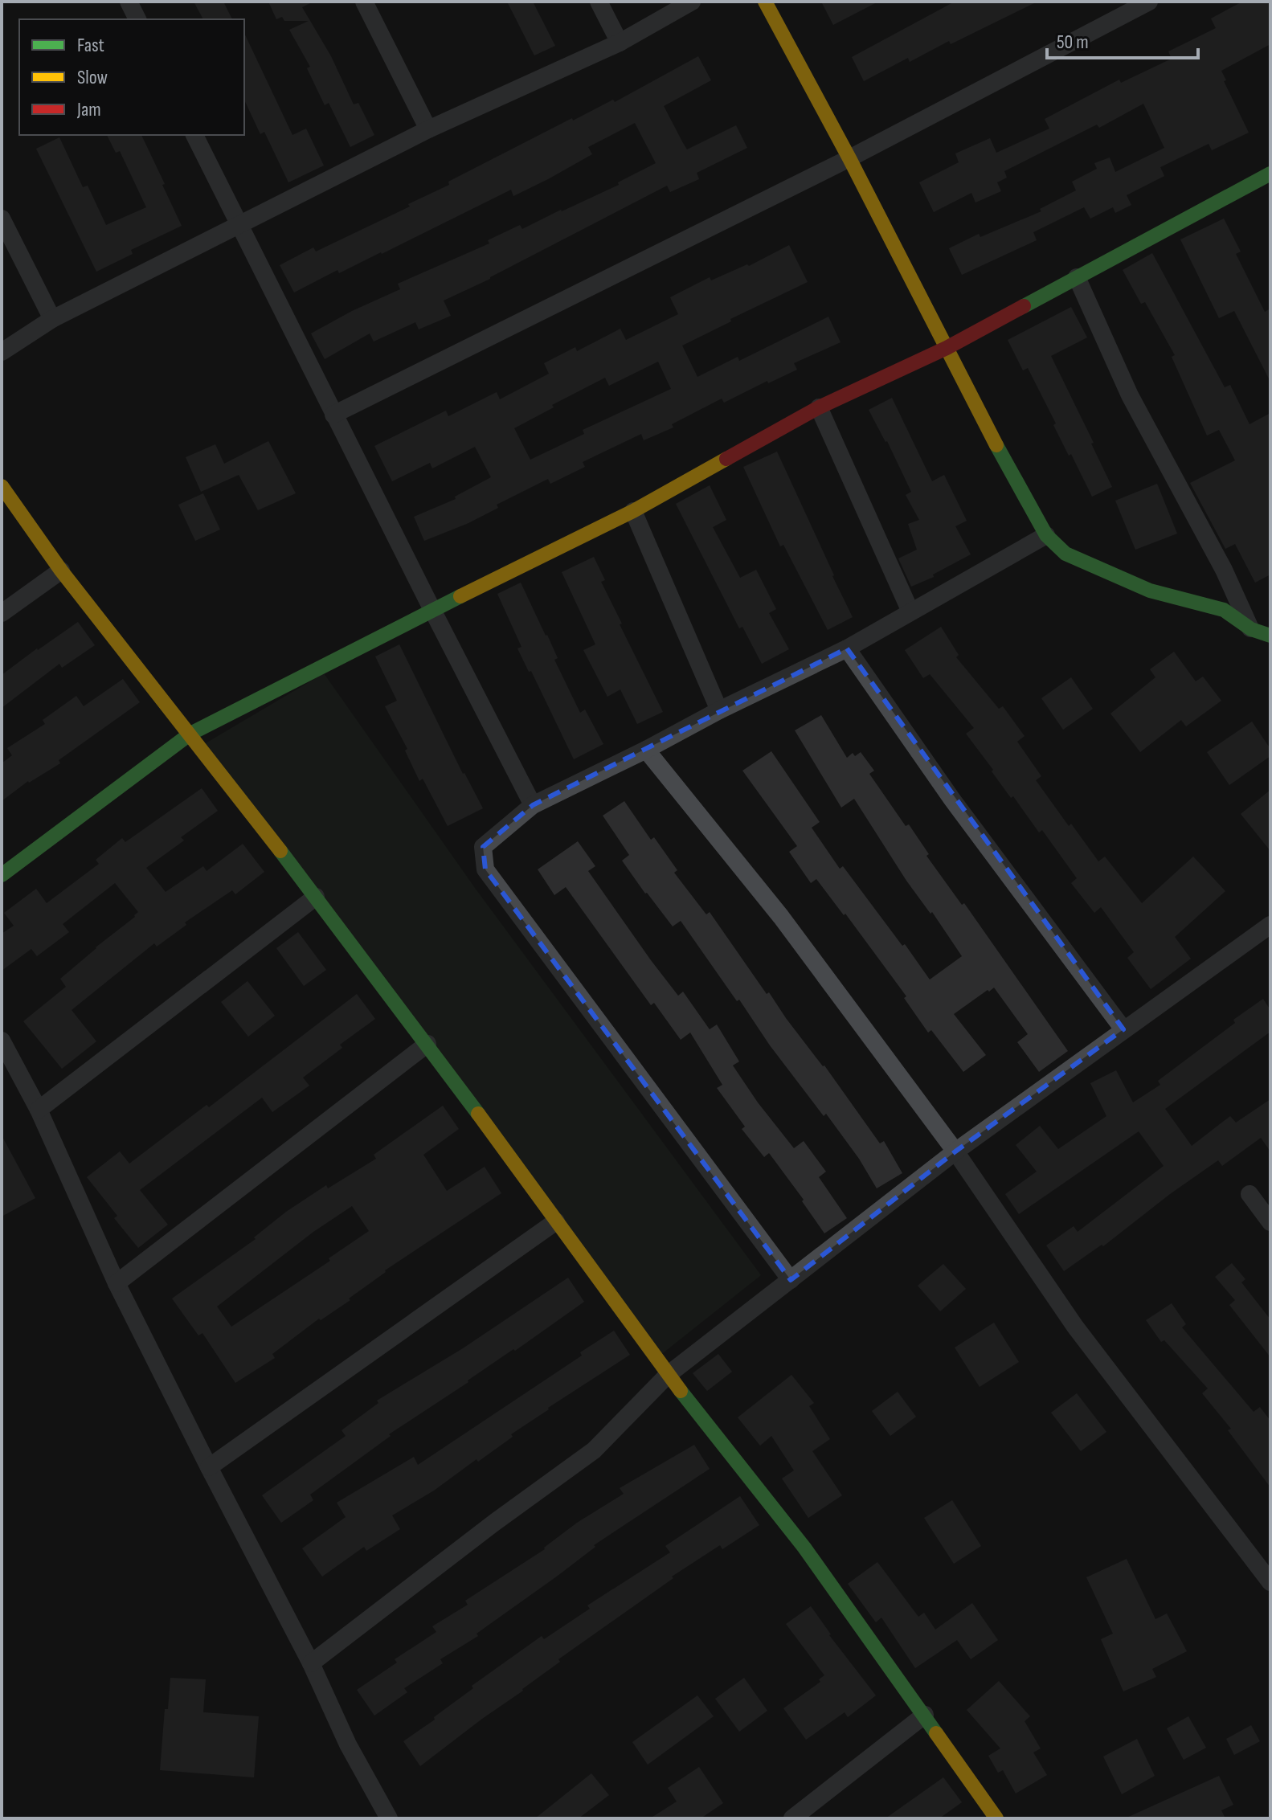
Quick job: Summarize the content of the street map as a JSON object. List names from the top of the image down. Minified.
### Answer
{"legend":["Fast","Slow","Jam"],"scale_bar":"50 m"}
